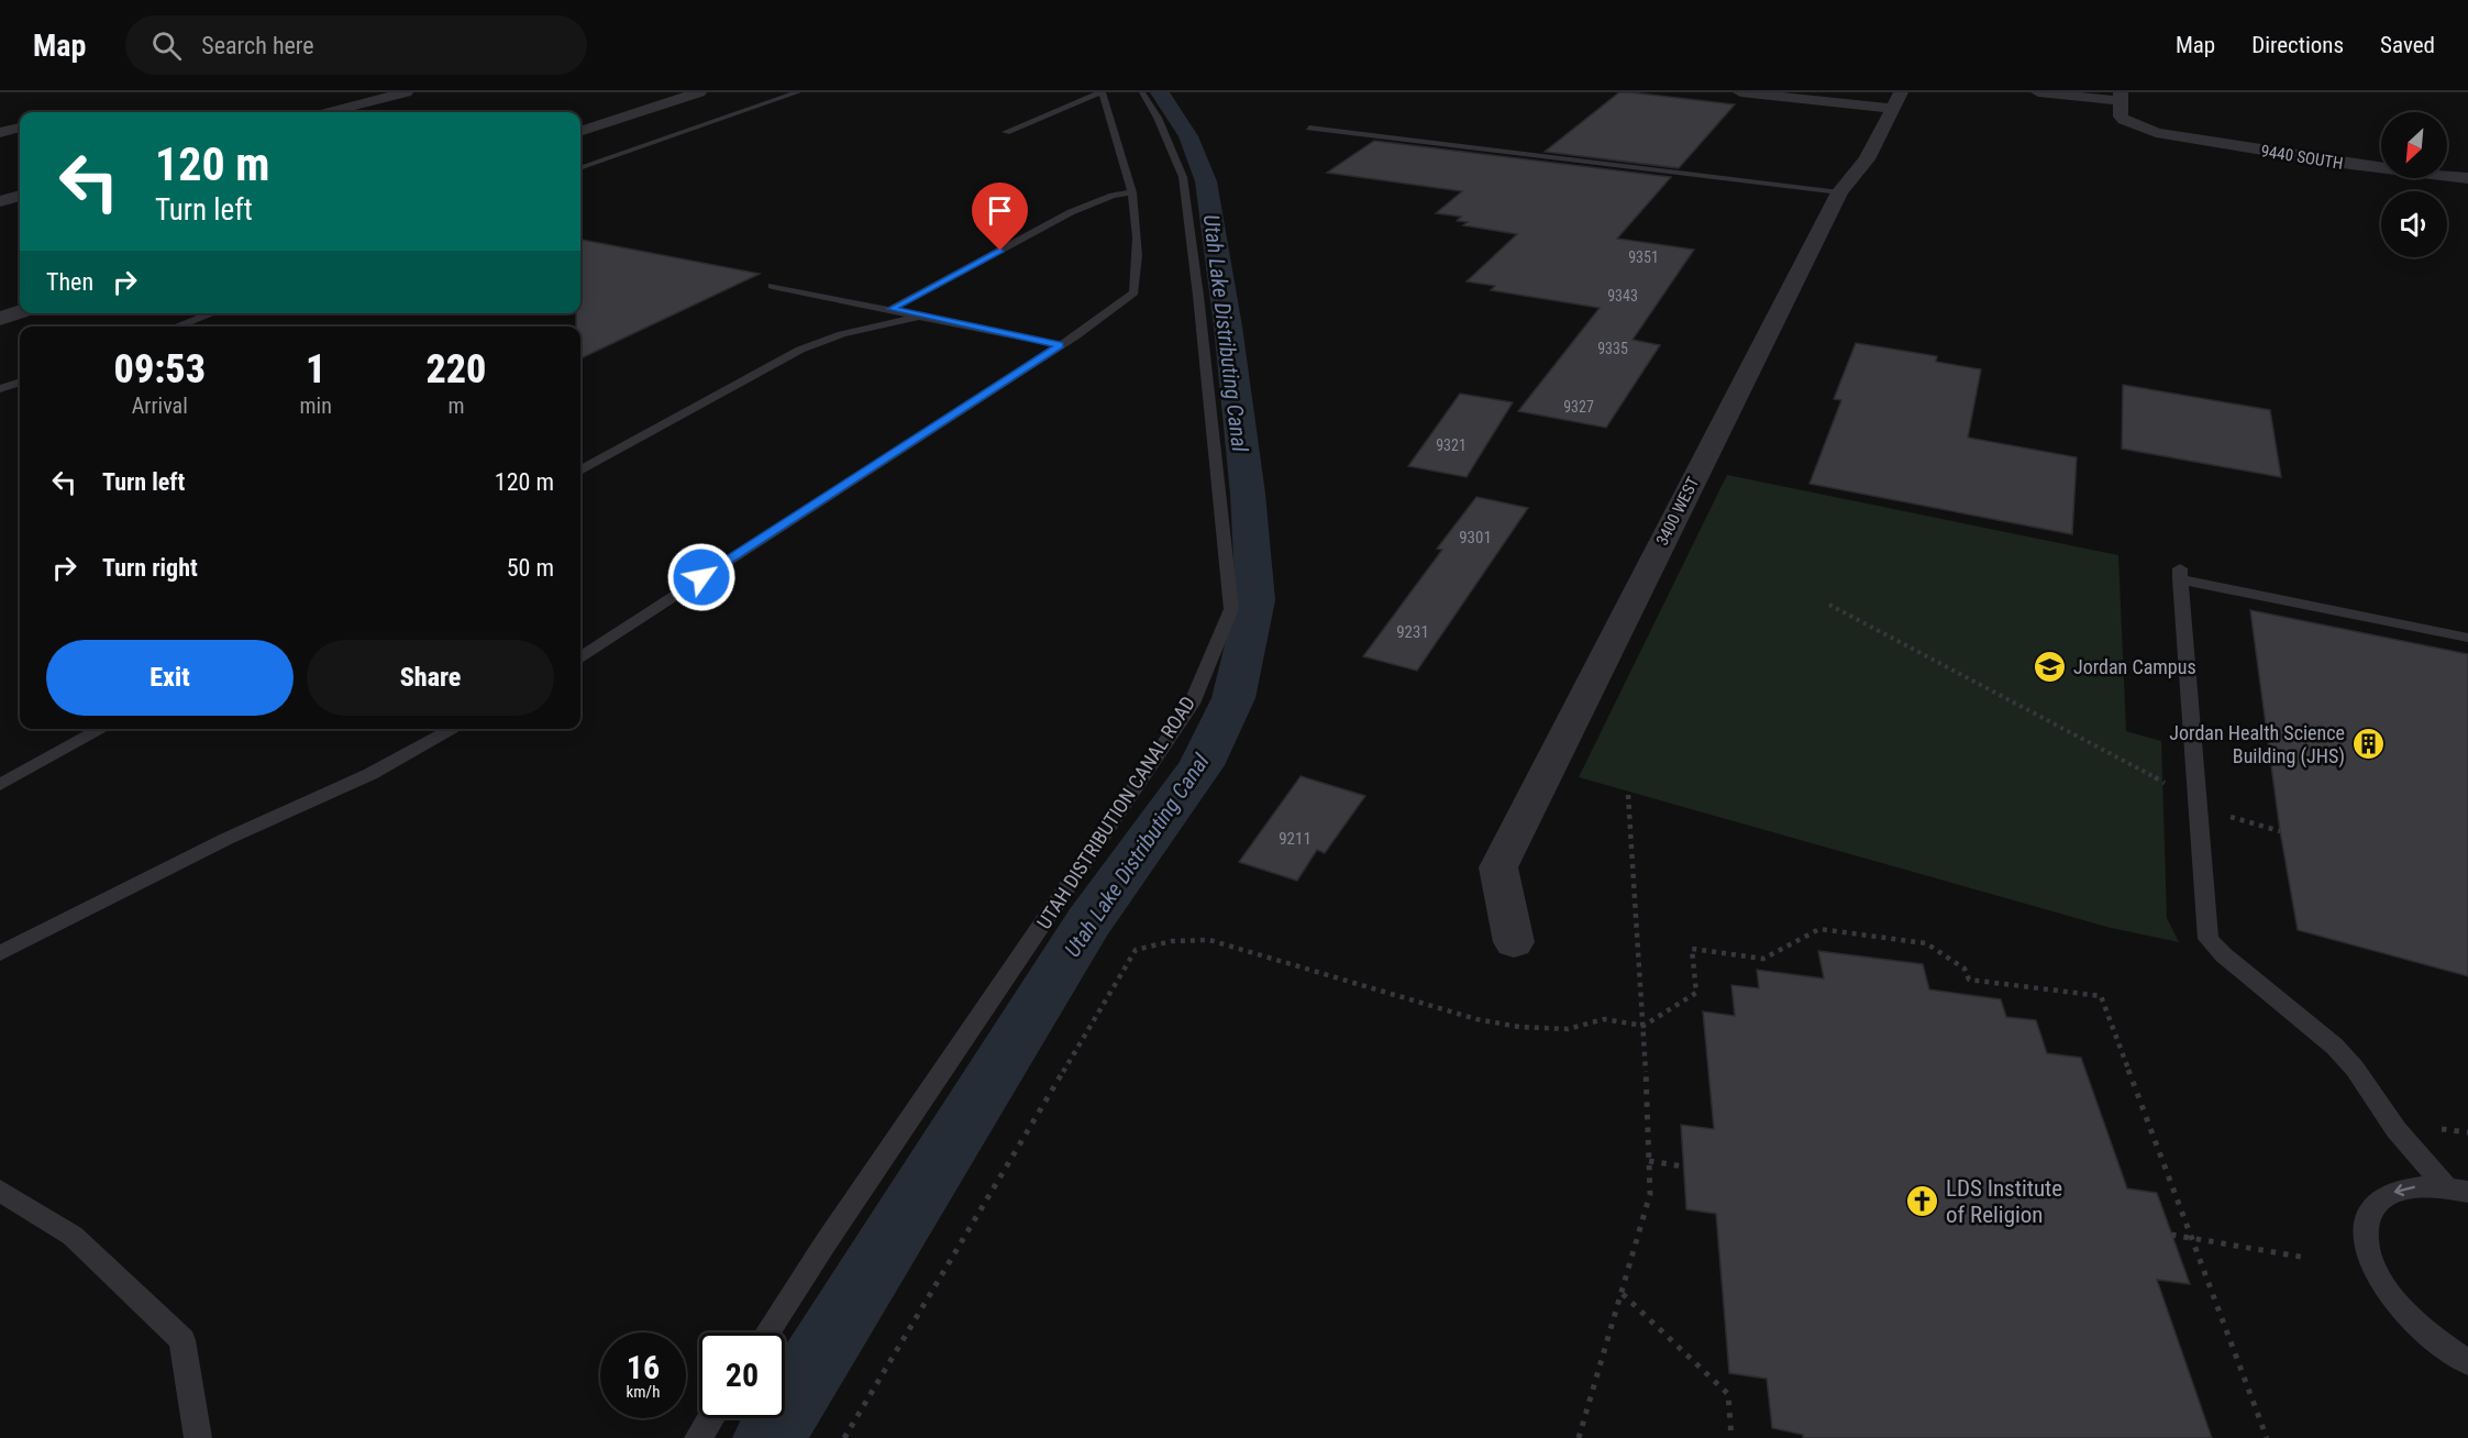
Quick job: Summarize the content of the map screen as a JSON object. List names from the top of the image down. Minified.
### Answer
{"streets":{"street":["9440 SOUTH","3400 WEST"],"lane":["UTAH DISTRIBUTION CANAL ROAD"]},"water":["Utah Lake Distributing Canal"],"places":{"school or university":["Jordan Campus"],"building":["Jordan Health Science Building (JHS)"],"church":["LDS Institute of Religion"]},"house_numbers":["9351","9343","9335","9327","9321","9301","9231","9211"],"north":"bottom left","page":{"header":"Map","search":"Search here","nav":["Map","Directions","Saved"],"turn":["120 m","Turn left"],"then":"Then","eta":["09:53","Arrival","1","min","220","m"],"list":[{"name":"Turn left","value":"120 m"},{"name":"Turn right","value":"50 m"}],"buttons":["Exit","Share"],"speed":"16 km/h","limit":"20"}}
